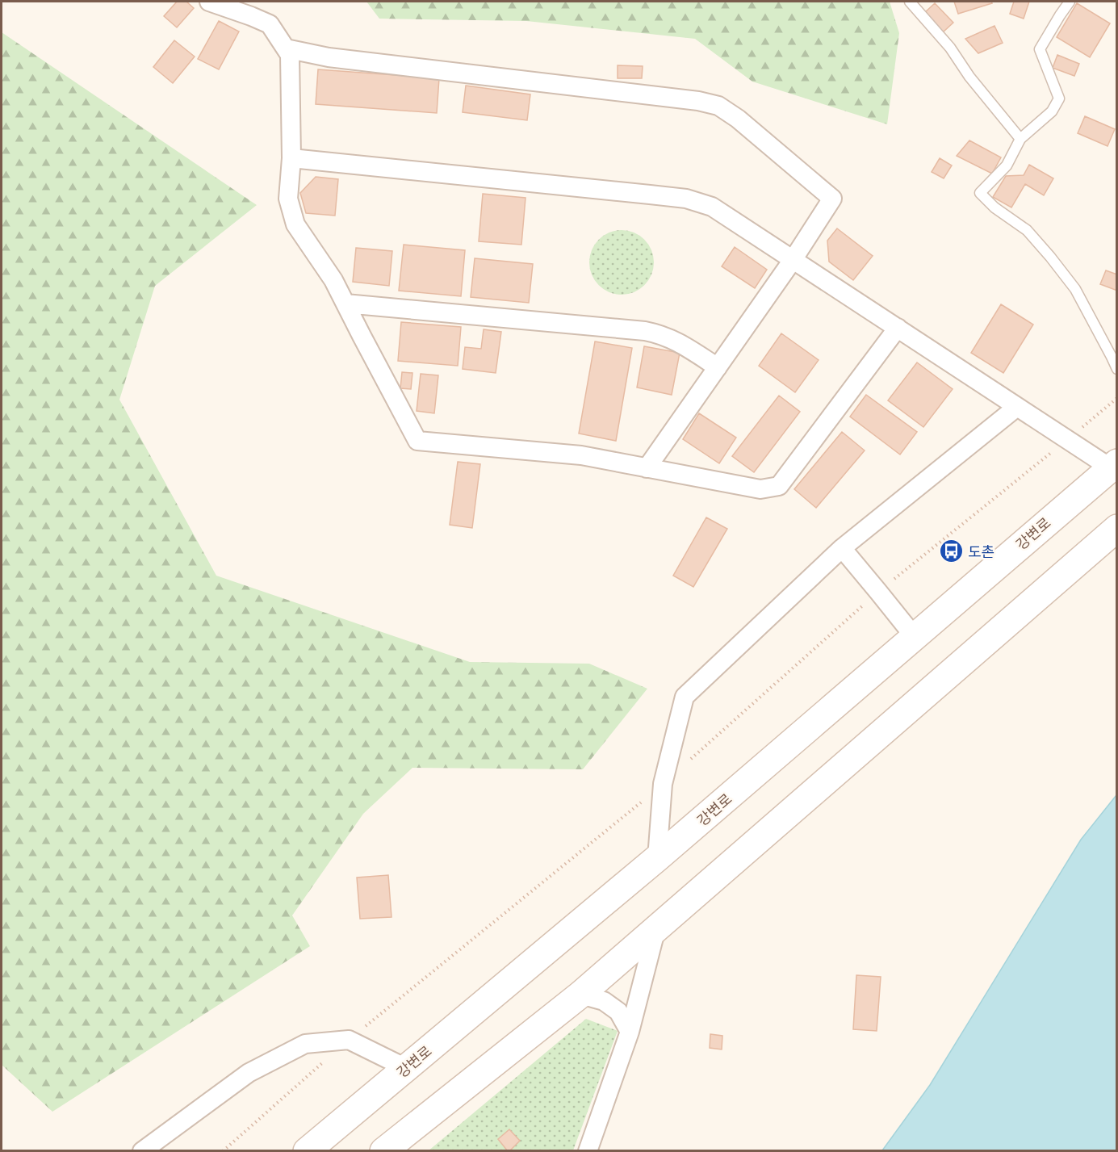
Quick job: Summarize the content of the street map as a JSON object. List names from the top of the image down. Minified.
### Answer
{"streets":{"main road":["강변로"]},"places":{"bus stop":["도촌"]}}
